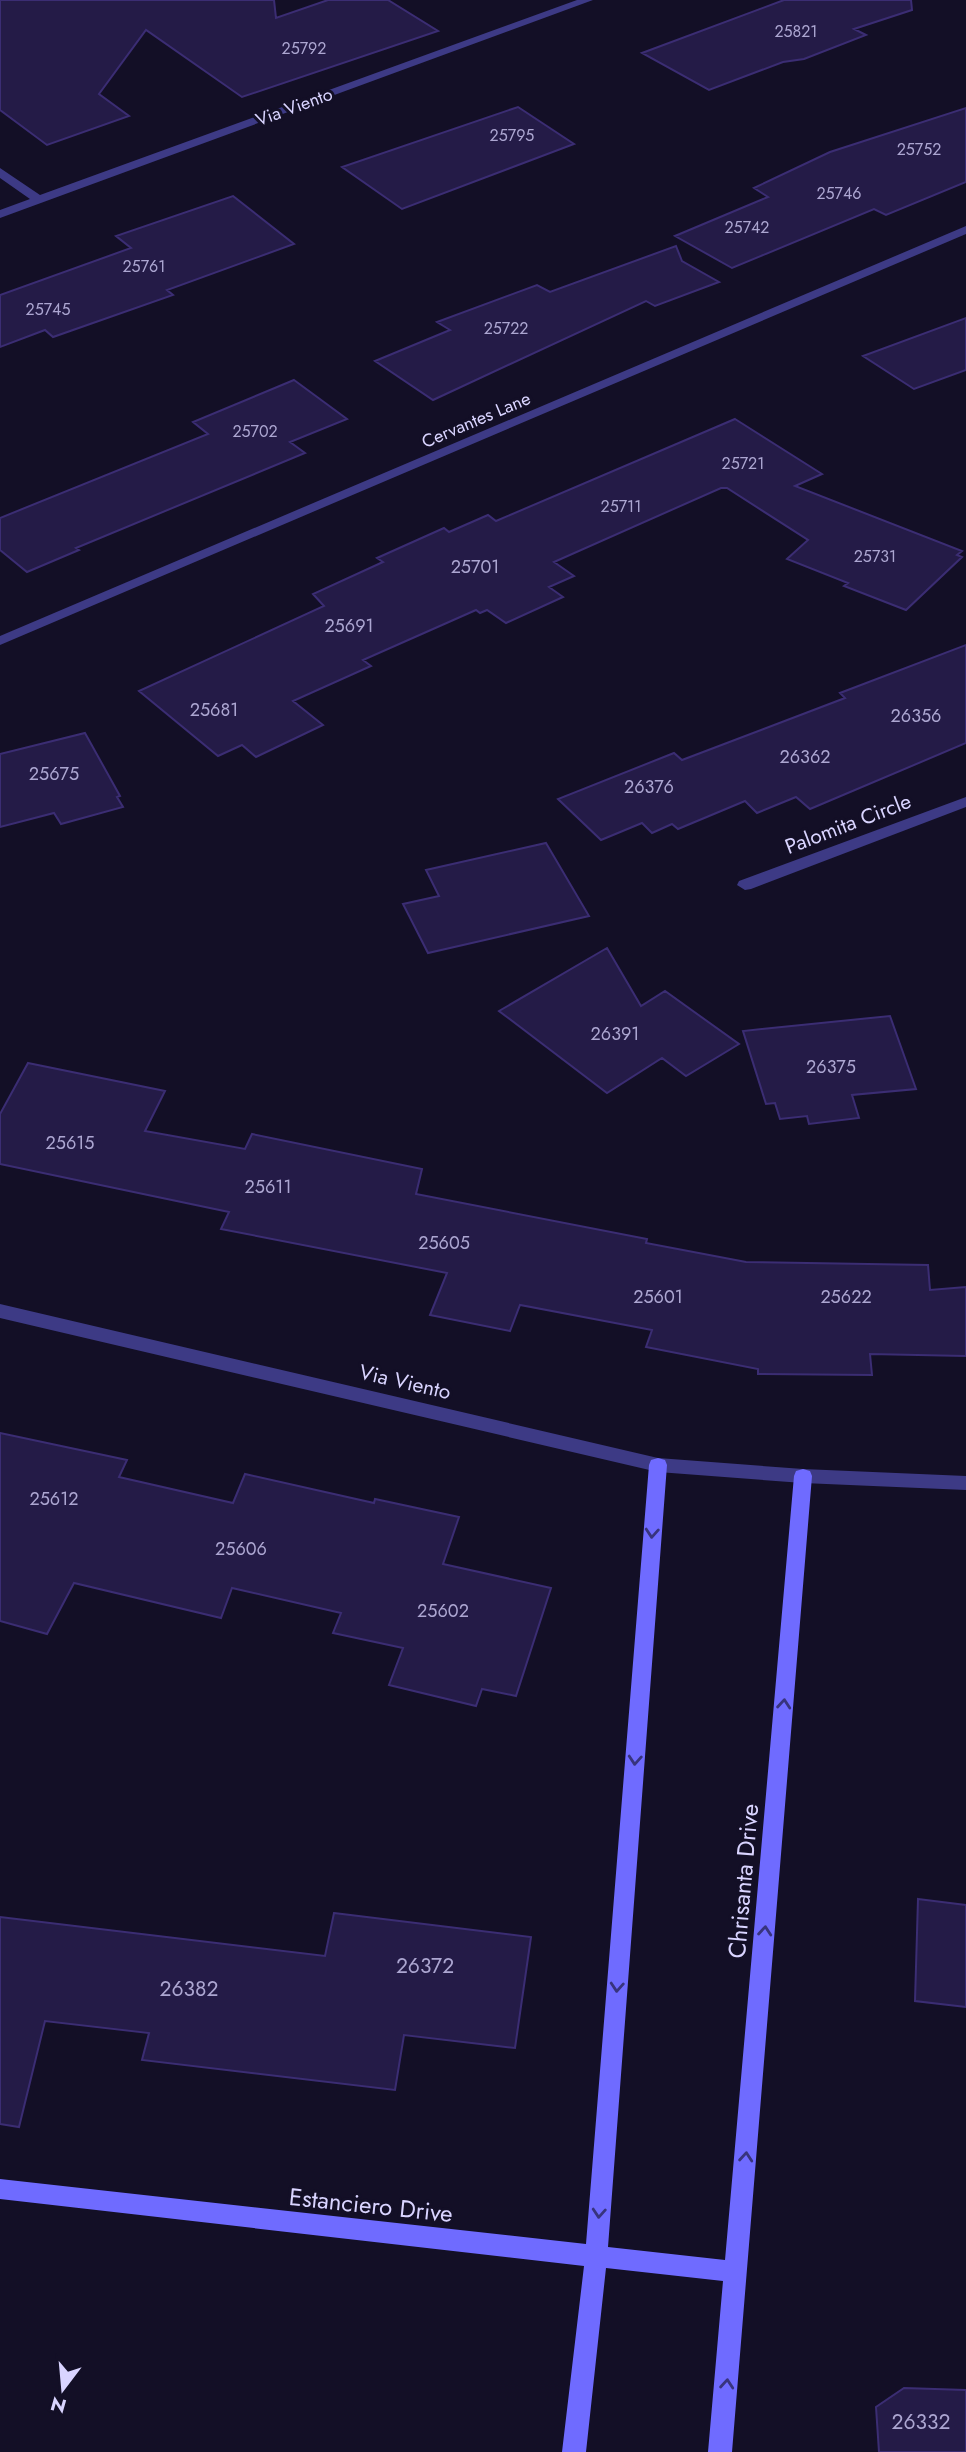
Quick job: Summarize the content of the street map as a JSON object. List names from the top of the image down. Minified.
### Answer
{"streets":{"street":["Via Viento","Cervantes Lane","Palomita Circle","Chrisanta Drive","Estanciero Drive"]},"crossings":[["Via Viento","Chrisanta Drive"],["Chrisanta Drive","Estanciero Drive"]],"house_numbers":["25821","25792","25795","25752","25746","25742","25761","25745","25722","25702","25721","25711","25731","25701","25691","25681","26356","26362","25675","26376","26391","26375","25615","25611","25605","25601","25622","25612","25606","25602","26372","26382","26332"],"north":"bottom"}
